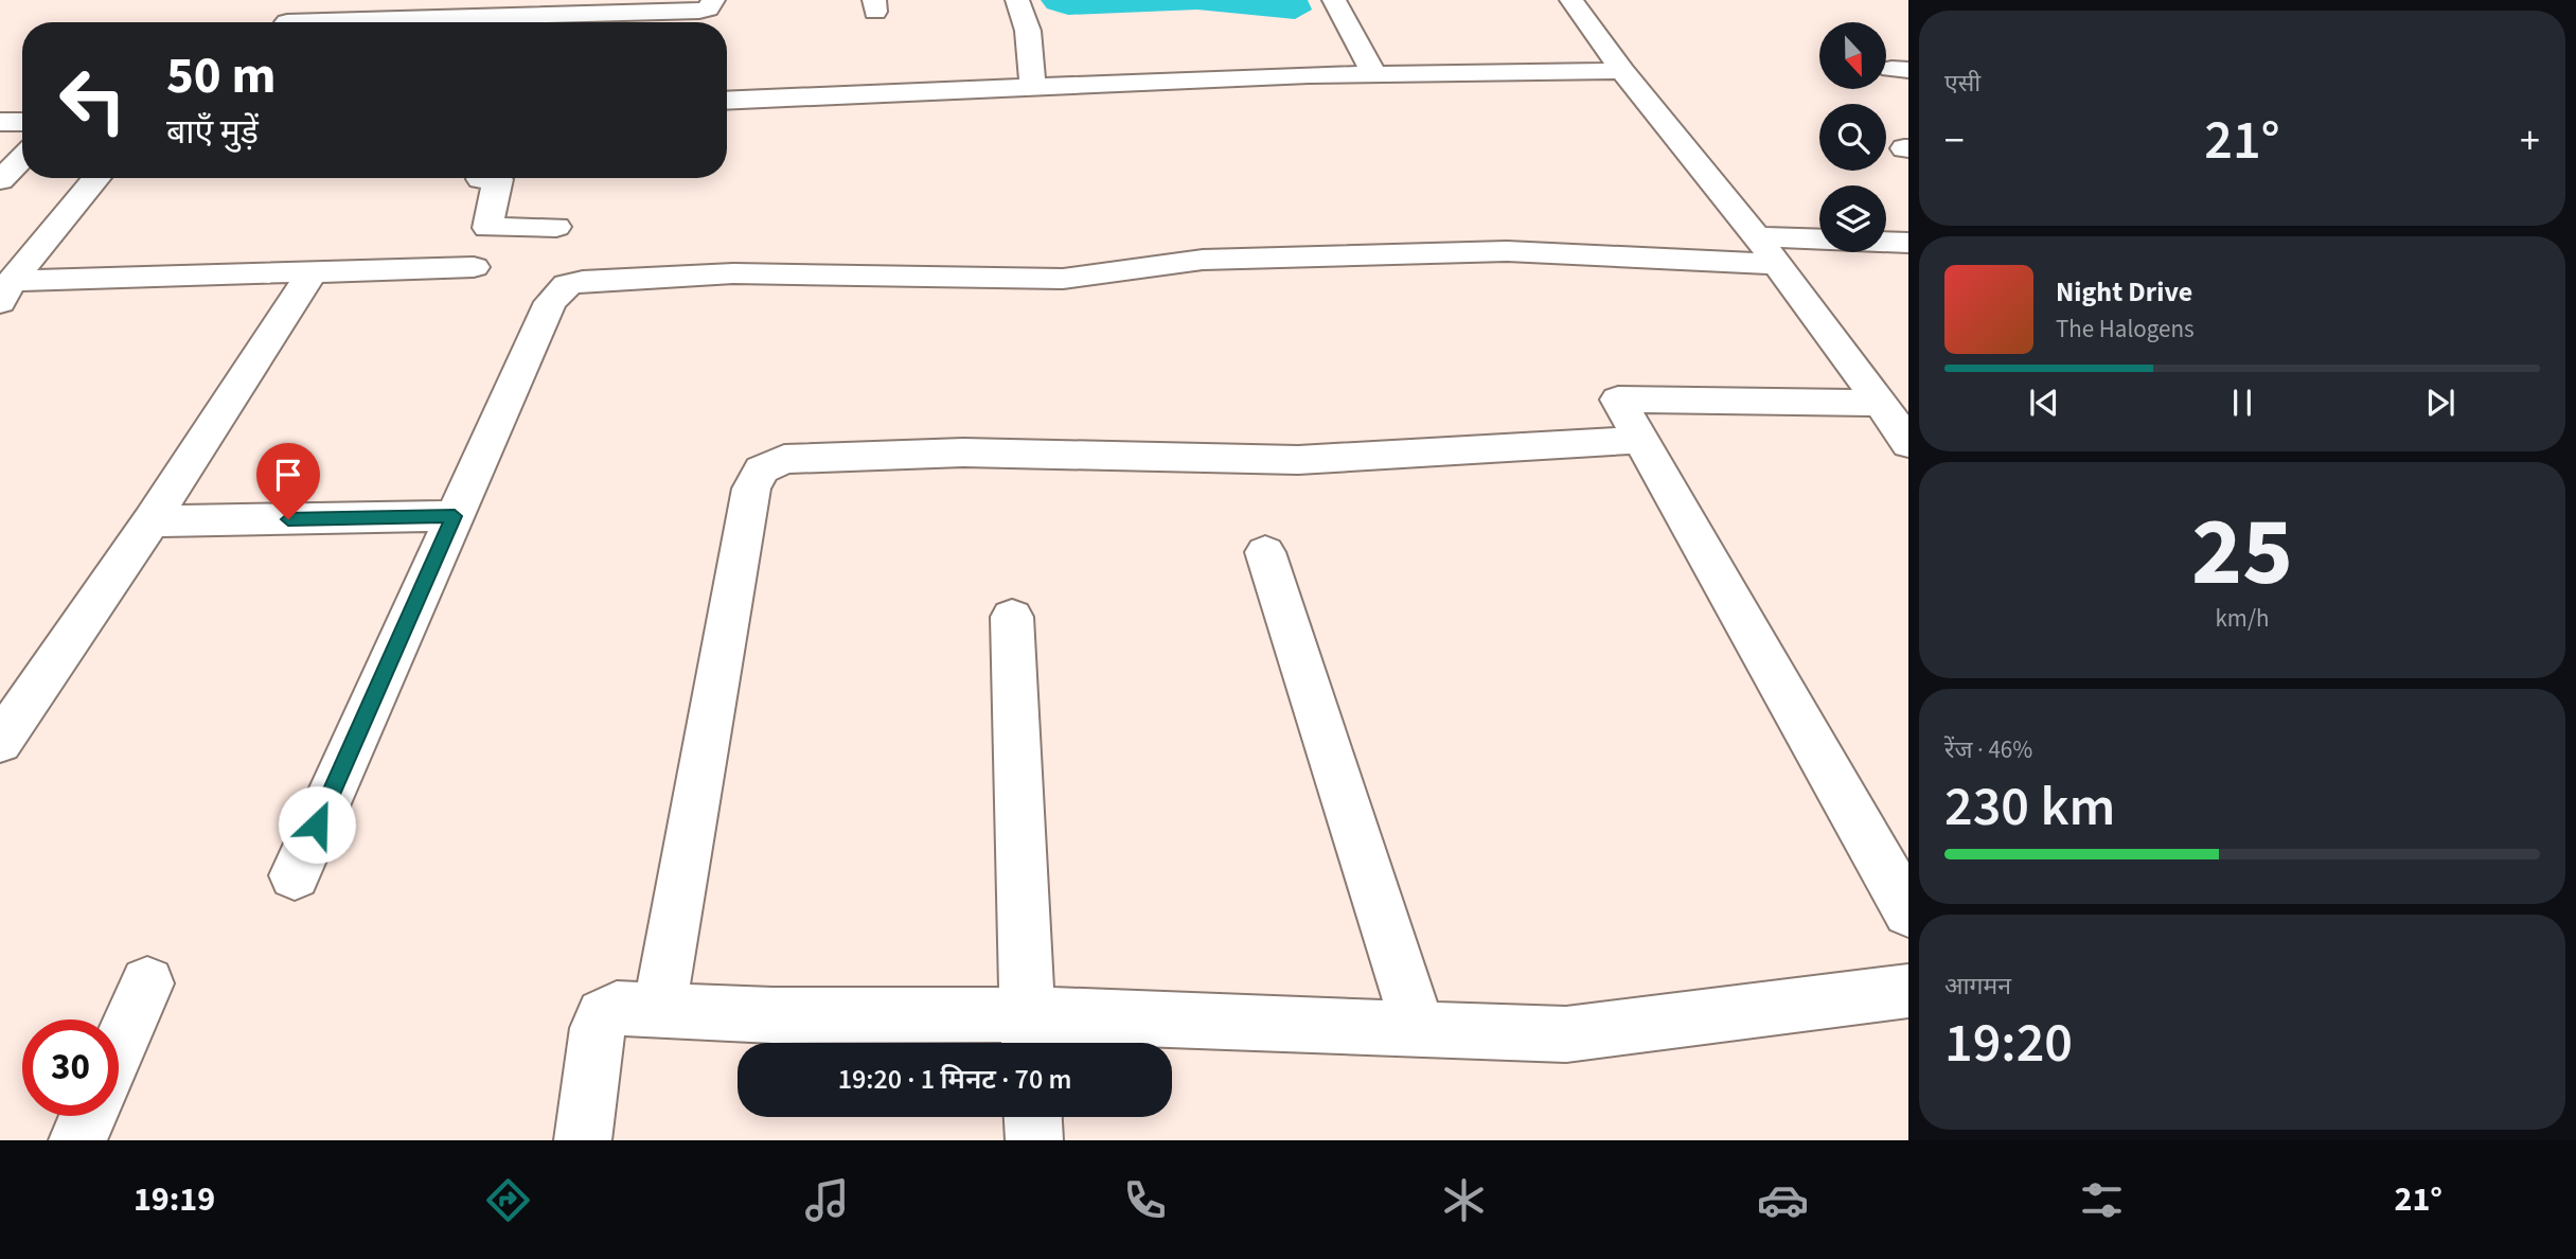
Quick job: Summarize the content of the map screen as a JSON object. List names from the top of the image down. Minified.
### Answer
{"north":"bottom","page":{"tile":["एसी",["25","km/h"],["रेंज · 46%","230 km"],["आगमन","19:20"]],"turn":["50 m","बाएँ मुड़ें"],"heat":["−","21°","+"],"song":["Night Drive","The Halogens"],"limit":"30","trip":"19:20 · 1 मिनट · 70 m","tabs":["19:19","21°"]}}
